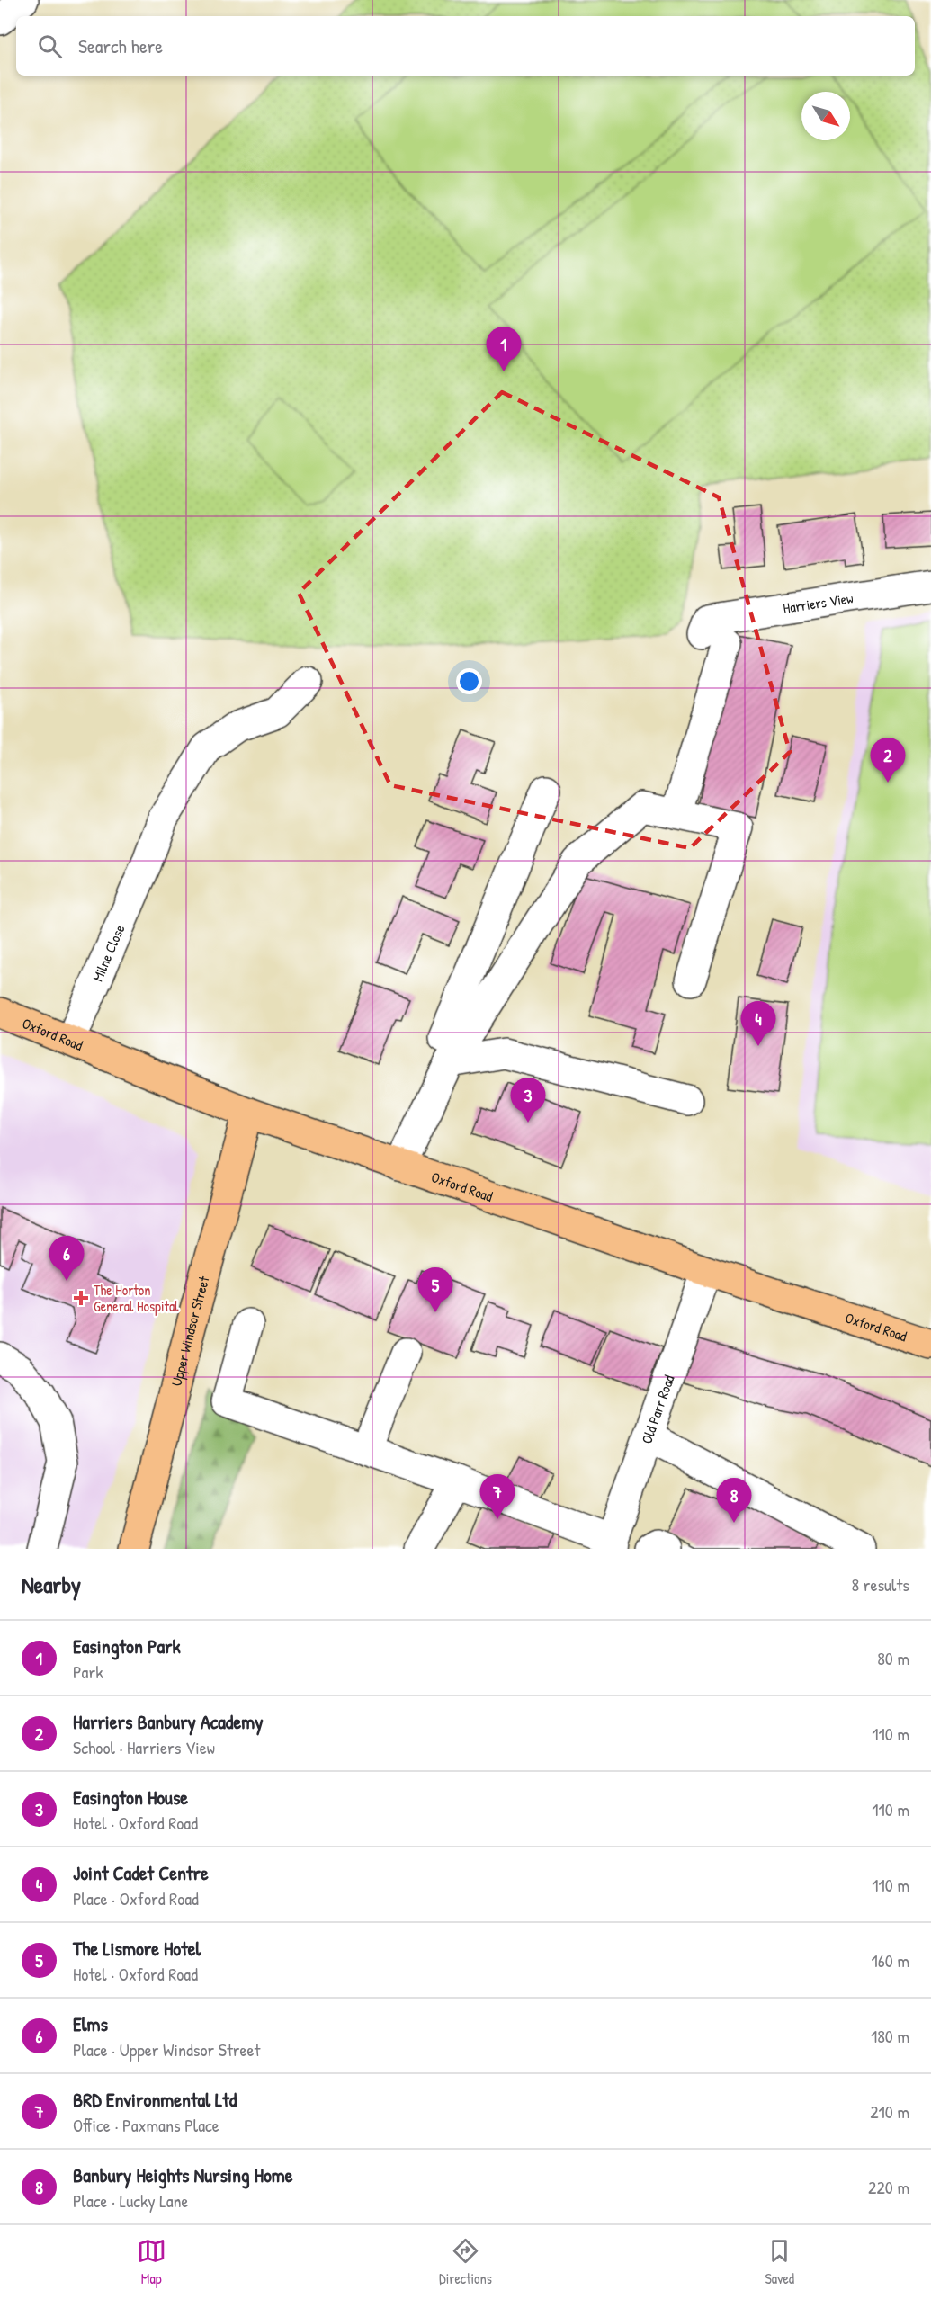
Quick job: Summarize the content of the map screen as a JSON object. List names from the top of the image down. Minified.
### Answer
{"streets":{"main road":["Oxford Road","Upper Windsor Street"],"street":["Harriers View","Milne Close","Old Parr Road"]},"crossings":[["Milne Close","Oxford Road"],["Oxford Road","Upper Windsor Street"],["Oxford Road","Old Parr Road"]],"places":{"health":["The Horton General Hospital"]},"north":"bottom right","page":{"search":"Search here","pins":["1","2","4","3","6","5","7","8"],"heading":["Nearby","8 results"],"list":[{"mark":"1","name":"Easington Park","note":"Park","value":"80 m"},{"mark":"2","name":"Harriers Banbury Academy","note":"School · Harriers View","value":"110 m"},{"mark":"3","name":"Easington House","note":"Hotel · Oxford Road","value":"110 m"},{"mark":"4","name":"Joint Cadet Centre","note":"Place · Oxford Road","value":"110 m"},{"mark":"5","name":"The Lismore Hotel","note":"Hotel · Oxford Road","value":"160 m"},{"mark":"6","name":"Elms","note":"Place · Upper Windsor Street","value":"180 m"},{"mark":"7","name":"BRD Environmental Ltd","note":"Office · Paxmans Place","value":"210 m"},{"mark":"8","name":"Banbury Heights Nursing Home","note":"Place · Lucky Lane","value":"220 m"}],"nav":["Map","Directions","Saved"]}}
